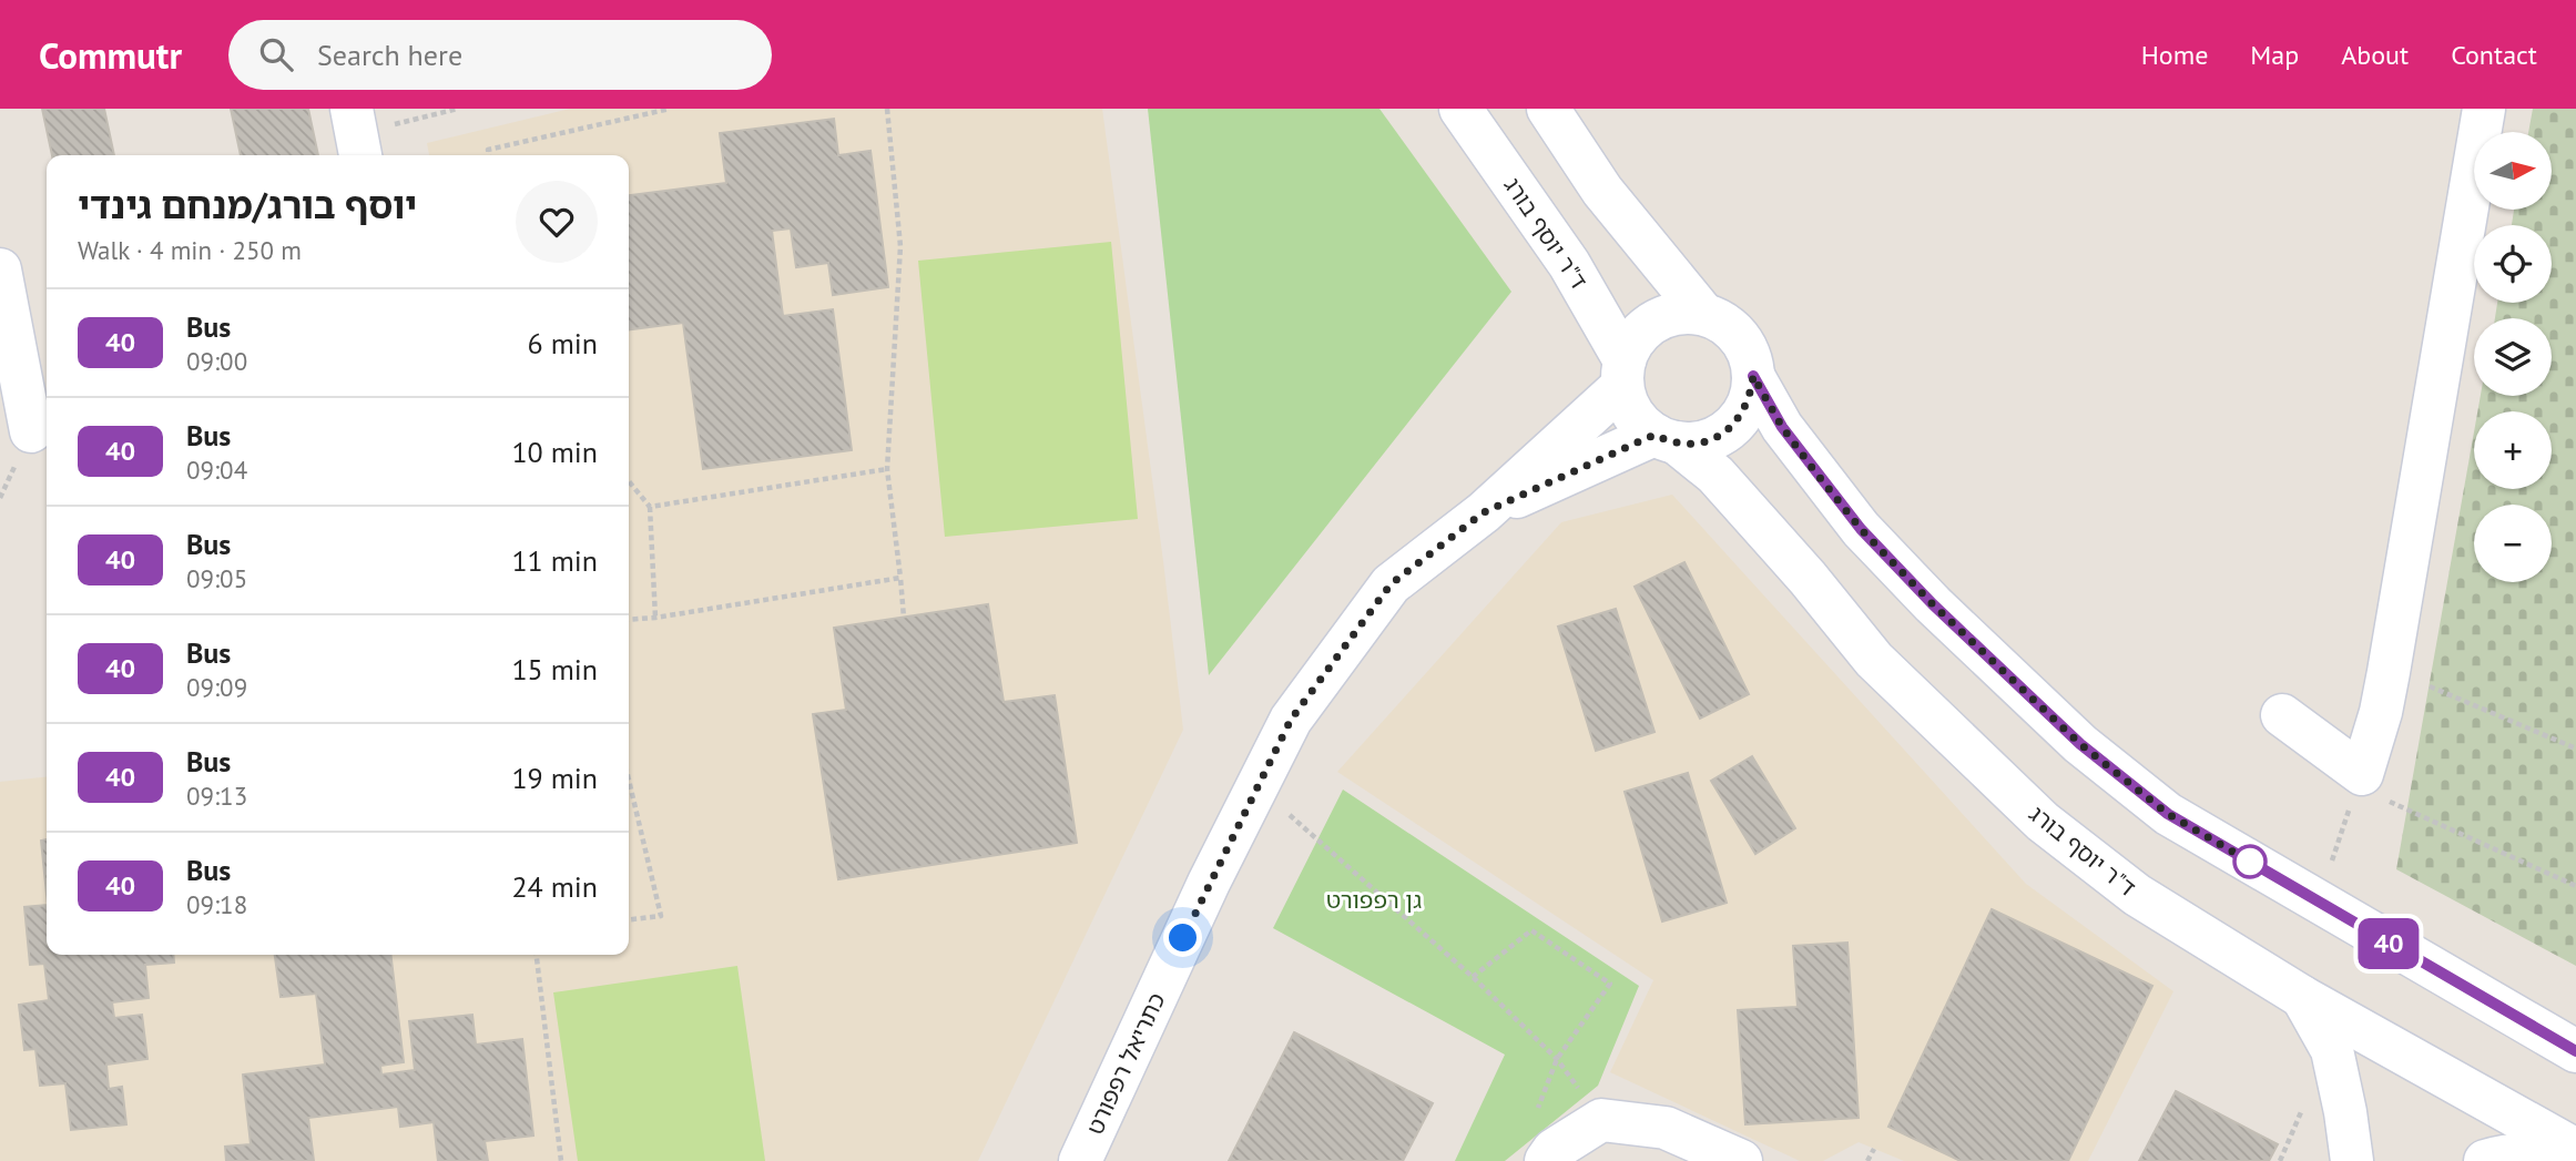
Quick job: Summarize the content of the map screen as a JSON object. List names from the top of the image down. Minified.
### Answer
{"streets":{"street":["ד\"ר יוסף בורג","כתריאל רפפורט"]},"crossings":[["ד\"ר יוסף בורג","כתריאל רפפורט"]],"parks":["גן רפפורט"],"lines":["bus line 40"],"north":"right","page":{"header":"Commutr","search":"Search here","nav":["Home","Map","About","Contact"],"on_map":"40","map_buttons":["+","−"],"heading":["יוסף בורג/מנחם גינדי","Walk · 4 min · 250 m"],"list":[{"mark":"40","name":"Bus","note":"09:00","value":"6 min"},{"mark":"40","name":"Bus","note":"09:04","value":"10 min"},{"mark":"40","name":"Bus","note":"09:05","value":"11 min"},{"mark":"40","name":"Bus","note":"09:09","value":"15 min"},{"mark":"40","name":"Bus","note":"09:13","value":"19 min"},{"mark":"40","name":"Bus","note":"09:18","value":"24 min"}]}}
